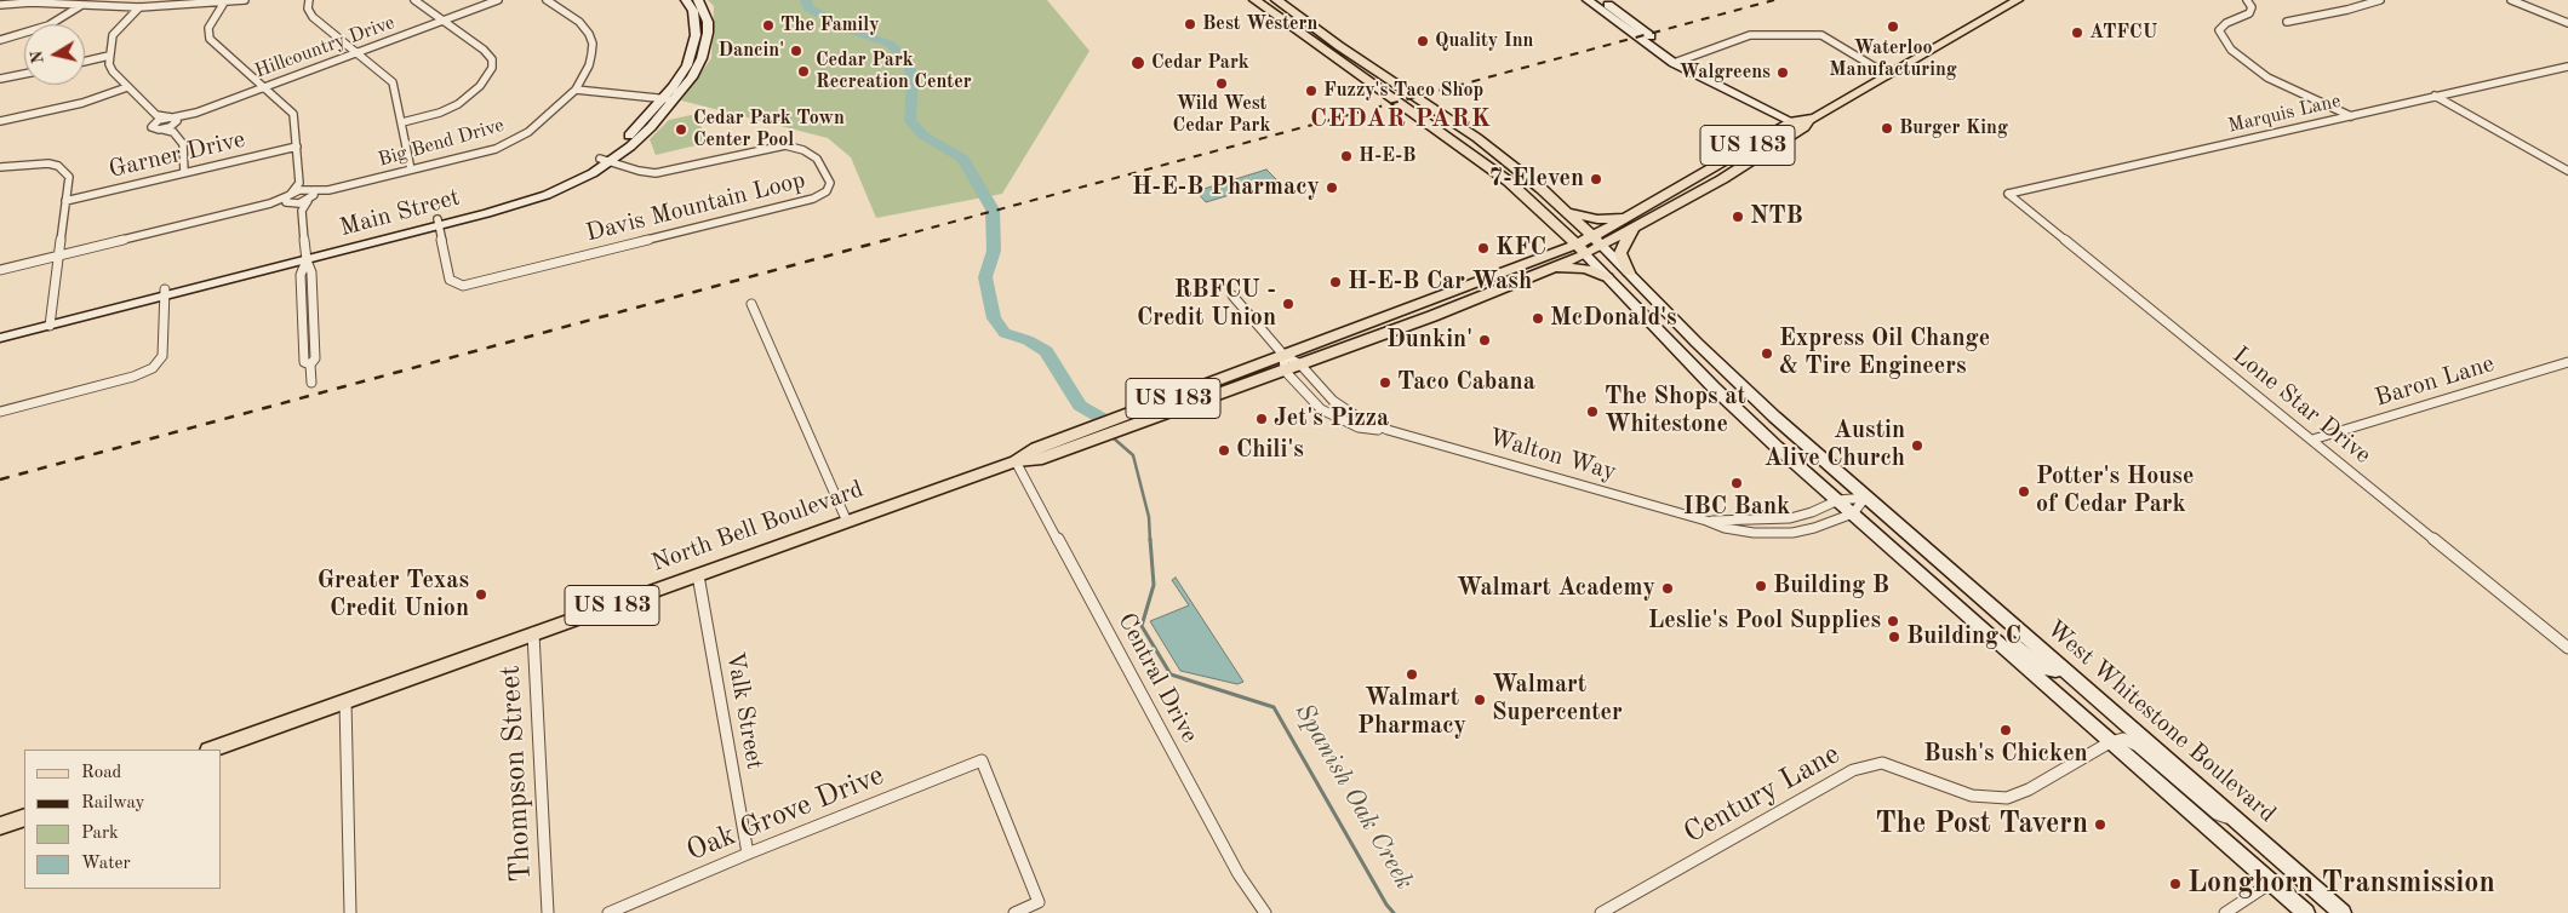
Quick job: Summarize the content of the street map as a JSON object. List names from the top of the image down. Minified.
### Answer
{"streets":{"main road":["US 183","Main Street","North Bell Boulevard","West Whitestone Boulevard"],"street":["Hillcountry Drive","Marquis Lane","Big Bend Drive","Garner Drive","Davis Mountain Loop","Baron Lane","Lone Star Drive","Walton Way","Central Drive","Valk Street","Thompson Street","Century Lane","Oak Grove Drive"]},"crossings":[["Marquis Lane","Lone Star Drive"],["Davis Mountain Loop","Main Street"],["Baron Lane","Lone Star Drive"],["Walton Way","North Bell Boulevard"],["Walton Way","West Whitestone Boulevard"],["North Bell Boulevard","Central Drive"],["North Bell Boulevard","Valk Street"],["North Bell Boulevard","West Whitestone Boulevard"],["North Bell Boulevard","Thompson Street"],["Valk Street","Oak Grove Drive"],["West Whitestone Boulevard","Century Lane"]],"districts":["CEDAR PARK"],"water":["Spanish Oak Creek"],"places":["Best Western","The Family","Waterloo Manufacturing","ATFCU","Quality Inn","Dancin'","Cedar Park","Cedar Park Recreation Center","Walgreens","Wild West Cedar Park","Fuzzy's Taco Shop","Burger King","Cedar Park Town Center Pool","H-E-B","7-Eleven","H-E-B Pharmacy","NTB","KFC","H-E-B Car Wash","RBFCU - Credit Union","McDonald's","Dunkin'","Express Oil Change & Tire Engineers","Taco Cabana","The Shops at Whitestone","Jet's Pizza","Austin Alive Church","Chili's","IBC Bank","Potter's House of Cedar Park","Building B","Walmart Academy","Greater Texas Credit Union","Leslie's Pool Supplies","Building C","Walmart Pharmacy","Walmart Supercenter","Bush's Chicken","The Post Tavern","Longhorn Transmission"],"legend":["Road","Railway","Park","Water"],"north":"left"}
